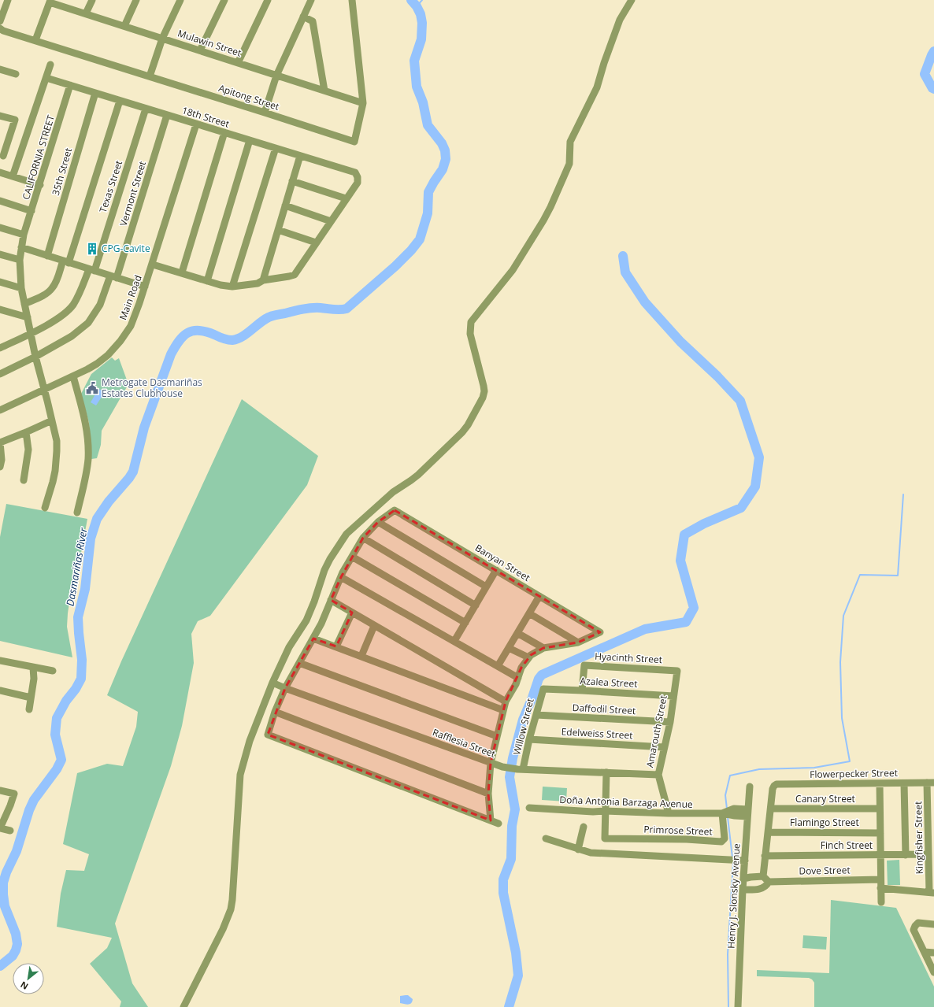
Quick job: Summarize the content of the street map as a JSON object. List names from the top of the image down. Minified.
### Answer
{"streets":{"street":["Mulawin Street","Apitong Street","18th Street","CALIFORNIA STREET","35th Street","Texas Street","Vermont Street","Main Road","Banyan Street","Hyacinth Street","Azalea Street","Daffodil Street","Willow Street","Amarouth Street","Edelweiss Street","Rafflesia Street","Flowerpecker Street","Canary Street","Doña Antonia Barzaga Avenue","Flamingo Street","Primrose Street","Kingfisher Street","Finch Street","Dove Street","Henry J. Slonsky Avenue"]},"crossings":[["Mulawin Street","Apitong Street"],["18th Street","CALIFORNIA STREET"],["18th Street","35th Street"],["18th Street","Texas Street"],["18th Street","Vermont Street"],["18th Street","Main Road"],["Hyacinth Street","Azalea Street"],["Hyacinth Street","Amarouth Street"],["Azalea Street","Willow Street"],["Azalea Street","Amarouth Street"],["Daffodil Street","Willow Street"],["Daffodil Street","Amarouth Street"],["Willow Street","Edelweiss Street"],["Willow Street","Rafflesia Street"],["Amarouth Street","Edelweiss Street"],["Amarouth Street","Rafflesia Street"],["Amarouth Street","Doña Antonia Barzaga Avenue"],["Flowerpecker Street","Canary Street"],["Flowerpecker Street","Kingfisher Street"],["Doña Antonia Barzaga Avenue","Primrose Street"],["Doña Antonia Barzaga Avenue","Henry J. Slonsky Avenue"],["Kingfisher Street","Finch Street"],["Dove Street","Henry J. Slonsky Avenue"]],"water":["Dasmariñas River"],"places":{"building":["CPG-Cavite"],"public building":["Metrogate Dasmariñas Estates Clubhouse"]},"north":"bottom left"}
